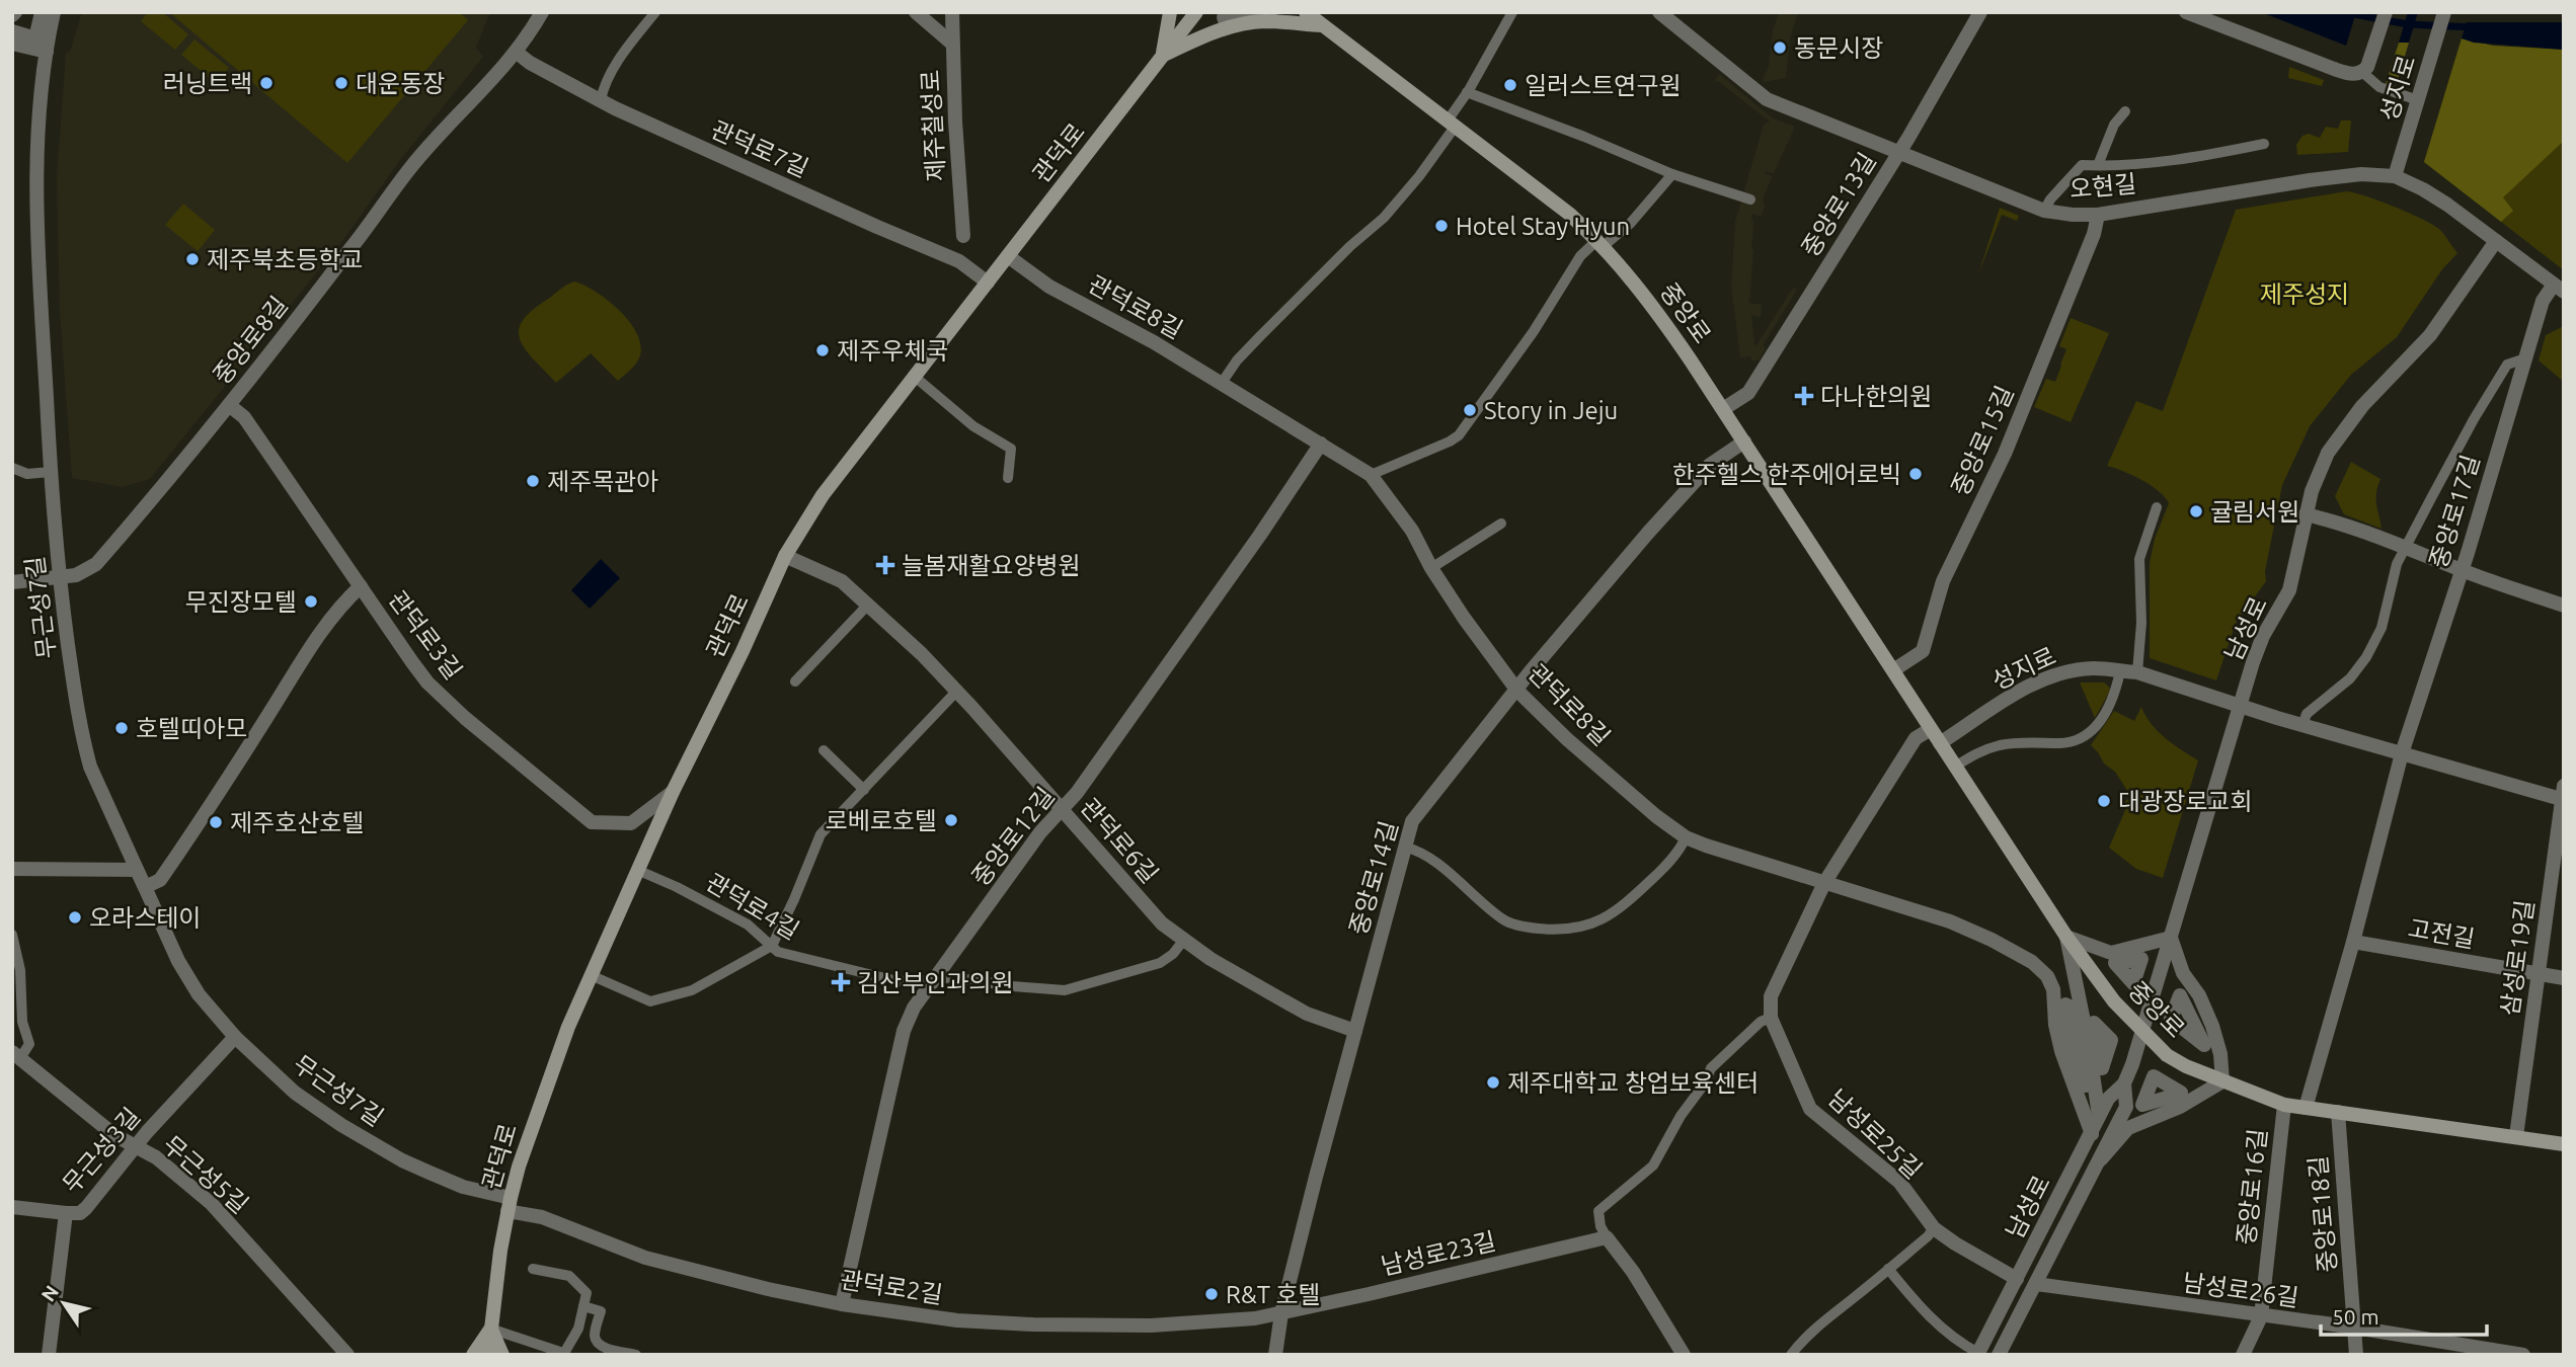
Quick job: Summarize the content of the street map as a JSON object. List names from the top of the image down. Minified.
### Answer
{"streets":{"main road":["관덕로","중앙로"],"street":["성지로","제주칠성로","관덕로7길","오현길","중앙로13길","관덕로8길","중앙로8길","중앙로15길","중앙로17길","무근성7길","남성로","관덕로3길","중앙로12길","관덕로6길","중앙로14길","고전길","삼성로19길","남성로25길","무근성3길","무근성5길","중앙로16길","중앙로18길","남성로23길","관덕로2길","남성로26길"],"lane":["관덕로4길"]},"crossings":[["성지로","오현길"],["성지로","중앙로"],["성지로","중앙로17길"],["성지로","남성로"],["관덕로7길","관덕로"],["관덕로7길","중앙로8길"],["관덕로","관덕로8길"],["관덕로","무근성7길"],["관덕로","관덕로3길"],["관덕로","관덕로6길"],["관덕로","관덕로4길"],["관덕로","관덕로2길"],["오현길","중앙로13길"],["오현길","중앙로15길"],["오현길","중앙로17길"],["오현길","남성로"],["중앙로13길","중앙로"],["관덕로8길","남성로"],["관덕로8길","중앙로12길"],["관덕로8길","중앙로14길"],["중앙로","중앙로15길"],["중앙로","중앙로17길"],["중앙로","남성로"],["중앙로","중앙로14길"],["중앙로","삼성로19길"],["중앙로","중앙로16길"],["중앙로","중앙로18길"],["중앙로8길","무근성7길"],["중앙로8길","관덕로3길"],["중앙로17길","고전길"],["무근성7길","무근성3길"],["무근성7길","관덕로2길"],["남성로","남성로25길"],["남성로","남성로26길"],["중앙로12길","관덕로6길"],["중앙로12길","관덕로4길"],["중앙로12길","관덕로2길"],["관덕로6길","중앙로14길"],["관덕로6길","관덕로4길"],["중앙로14길","남성로23길"],["중앙로14길","관덕로2길"],["고전길","삼성로19길"],["무근성3길","무근성5길"],["중앙로16길","남성로26길"],["중앙로18길","남성로26길"],["남성로23길","관덕로2길"]],"parks":["제주성지"],"places":{"other":["동문시장","러닝트랙","대운동장","일러스트연구원","Hotel Stay Hyun","제주북초등학교","제주우체국","Story in Jeju","한주헬스 한주에어로빅","제주목관아","귤림서원","무진장모텔","호텔띠아모","대광장로교회","로베로호텔","제주호산호텔","오라스테이","제주대학교 창업보육센터","R&T 호텔"],"health":["다나한의원","늘봄재활요양병원","김산부인과의원"]},"scale_bar":"50 m","north":"top left"}
